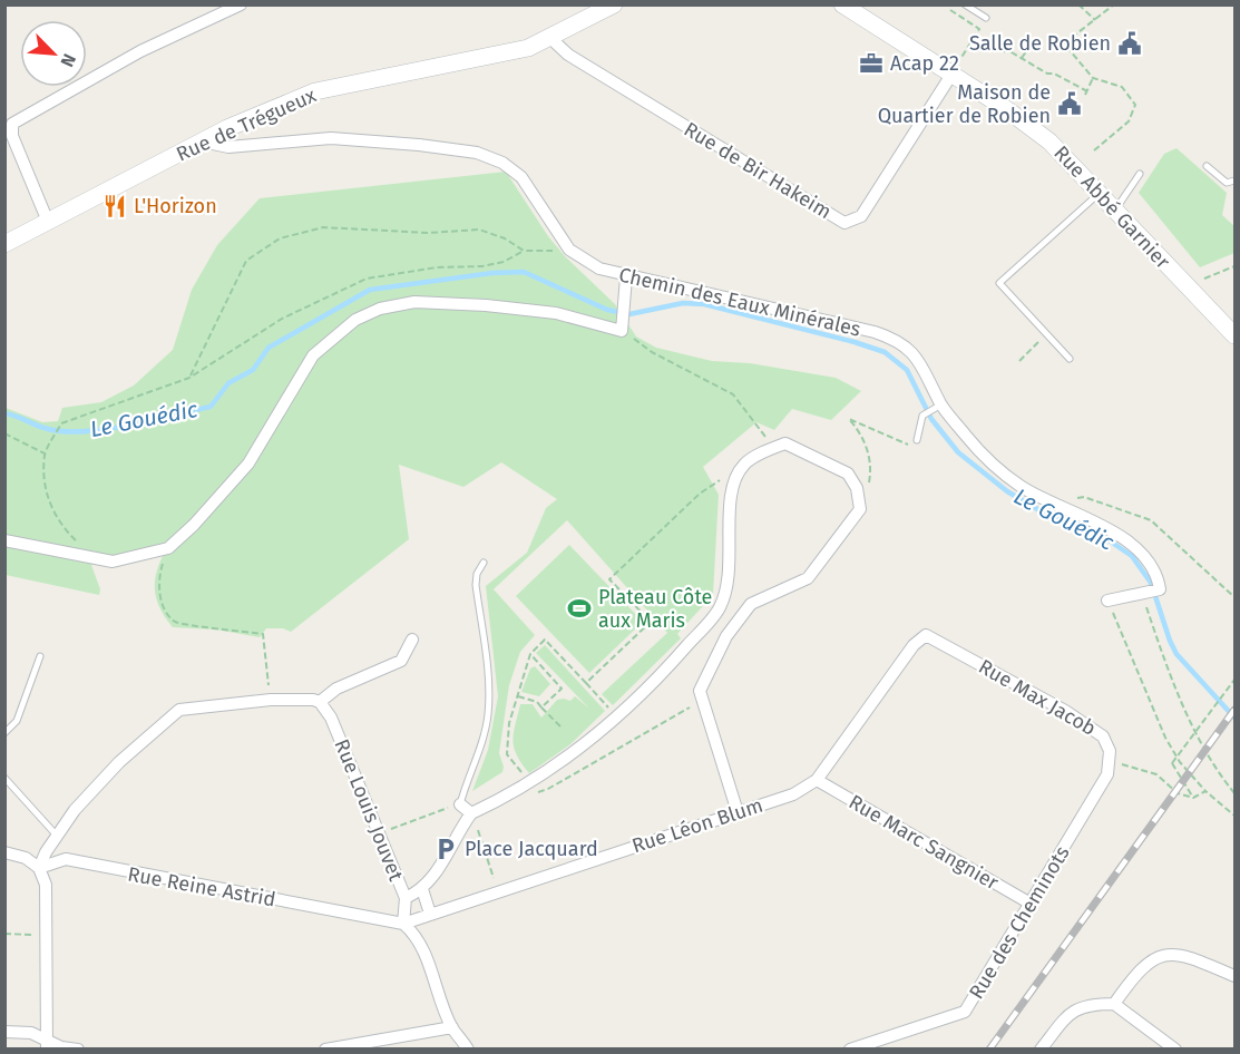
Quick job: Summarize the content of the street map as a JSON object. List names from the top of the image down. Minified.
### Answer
{"streets":{"main road":["Rue de Trégueux","Rue Abbé Garnier"],"street":["Rue de Bir Hakeim","Chemin des Eaux Minérales","Rue Max Jacob","Rue Louis Jouvet","Rue Léon Blum","Rue Marc Sangnier","Rue Reine Astrid","Rue des Cheminots"]},"crossings":[["Rue de Trégueux","Rue de Bir Hakeim"],["Rue de Trégueux","Chemin des Eaux Minérales"],["Rue de Bir Hakeim","Rue Abbé Garnier"],["Rue Max Jacob","Rue Léon Blum"],["Rue Max Jacob","Rue des Cheminots"],["Rue Louis Jouvet","Rue Léon Blum"],["Rue Louis Jouvet","Rue Reine Astrid"],["Rue Léon Blum","Rue Marc Sangnier"],["Rue Léon Blum","Rue Reine Astrid"],["Rue Marc Sangnier","Rue des Cheminots"]],"water":["Le Gouédic"],"places":{"public building":["Salle de Robien","Maison de Quartier de Robien"],"office":["Acap 22"],"restaurant":["L'Horizon"],"sports":["Plateau Côte aux Maris"],"parking":["Place Jacquard"]},"north":"bottom right"}
